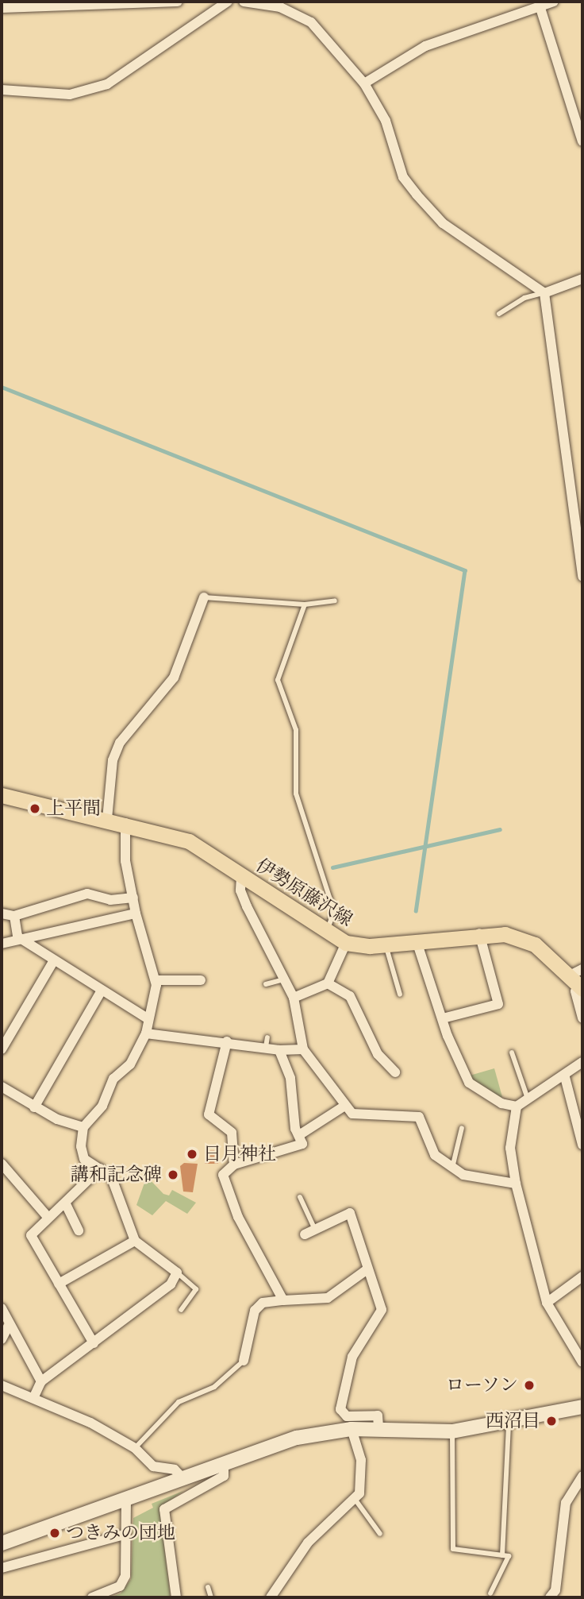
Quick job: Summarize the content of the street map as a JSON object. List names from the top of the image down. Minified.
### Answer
{"streets":{"main road":["伊勢原藤沢線"]},"places":["上平間","日月神社","講和記念碑","ローソン","西沼目","つきみの団地"]}
